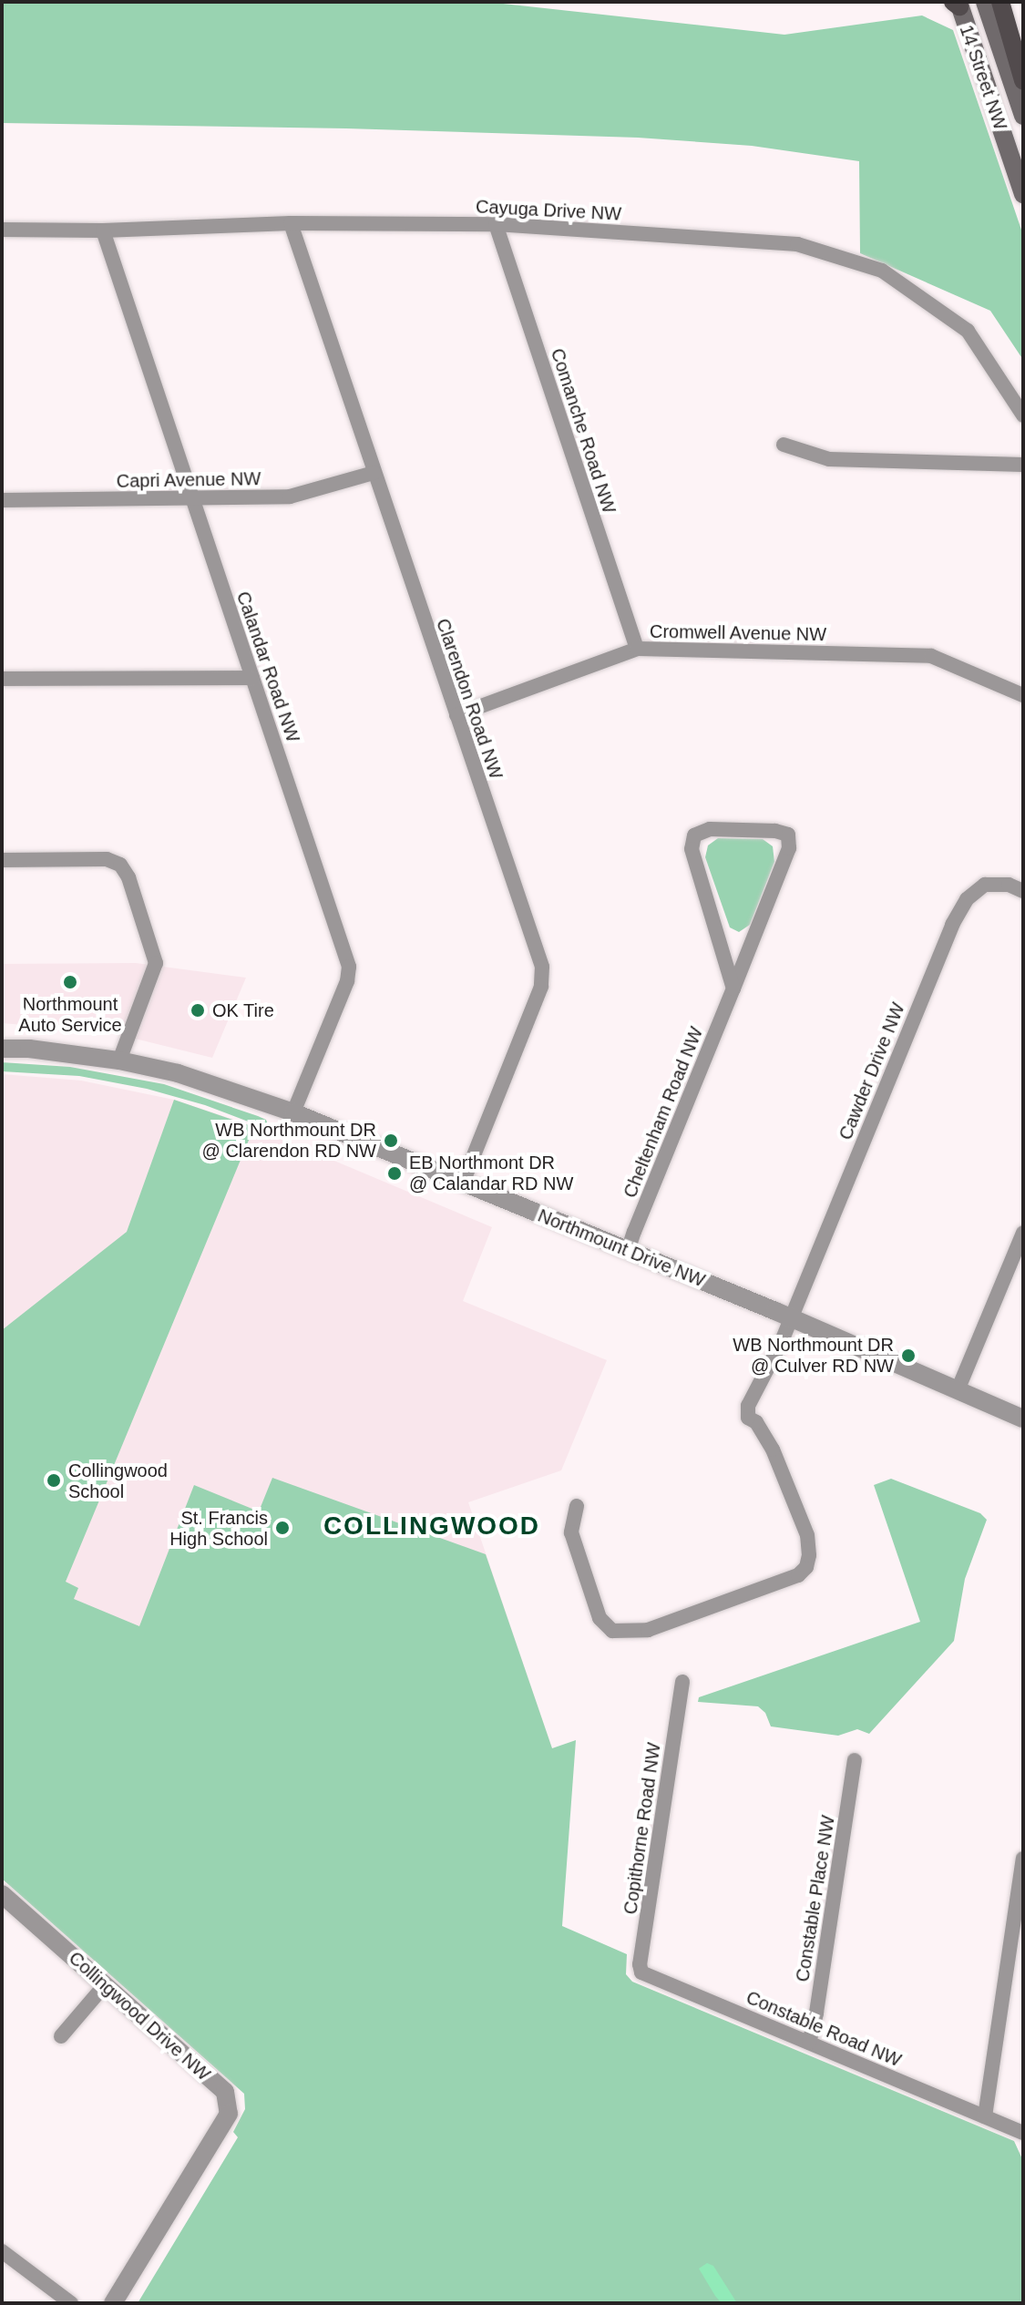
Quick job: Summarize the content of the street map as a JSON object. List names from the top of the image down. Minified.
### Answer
{"streets":{"main road":["14 Street NW"],"street":["Cayuga Drive NW","Comanche Road NW","Capri Avenue NW","Cromwell Avenue NW","Calandar Road NW","Clarendon Road NW","Cawder Drive NW","Cheltenham Road NW","Northmount Drive NW","Copithorne Road NW","Constable Place NW","Collingwood Drive NW","Constable Road NW"]},"crossings":[["Cayuga Drive NW","Comanche Road NW"],["Cayuga Drive NW","Calandar Road NW"],["Cayuga Drive NW","Clarendon Road NW"],["Comanche Road NW","Cromwell Avenue NW"],["Capri Avenue NW","Calandar Road NW"],["Capri Avenue NW","Clarendon Road NW"],["Cromwell Avenue NW","Clarendon Road NW"],["Calandar Road NW","Northmount Drive NW"],["Clarendon Road NW","Northmount Drive NW"],["Cawder Drive NW","Northmount Drive NW"],["Cheltenham Road NW","Northmount Drive NW"],["Copithorne Road NW","Constable Road NW"],["Constable Place NW","Constable Road NW"]],"districts":["COLLINGWOOD"],"places":["Northmount Auto Service","OK Tire","WB Northmount DR @ Clarendon RD NW","EB Northmont DR @ Calandar RD NW","WB Northmount DR @ Culver RD NW","Collingwood School","St. Francis High School"]}
